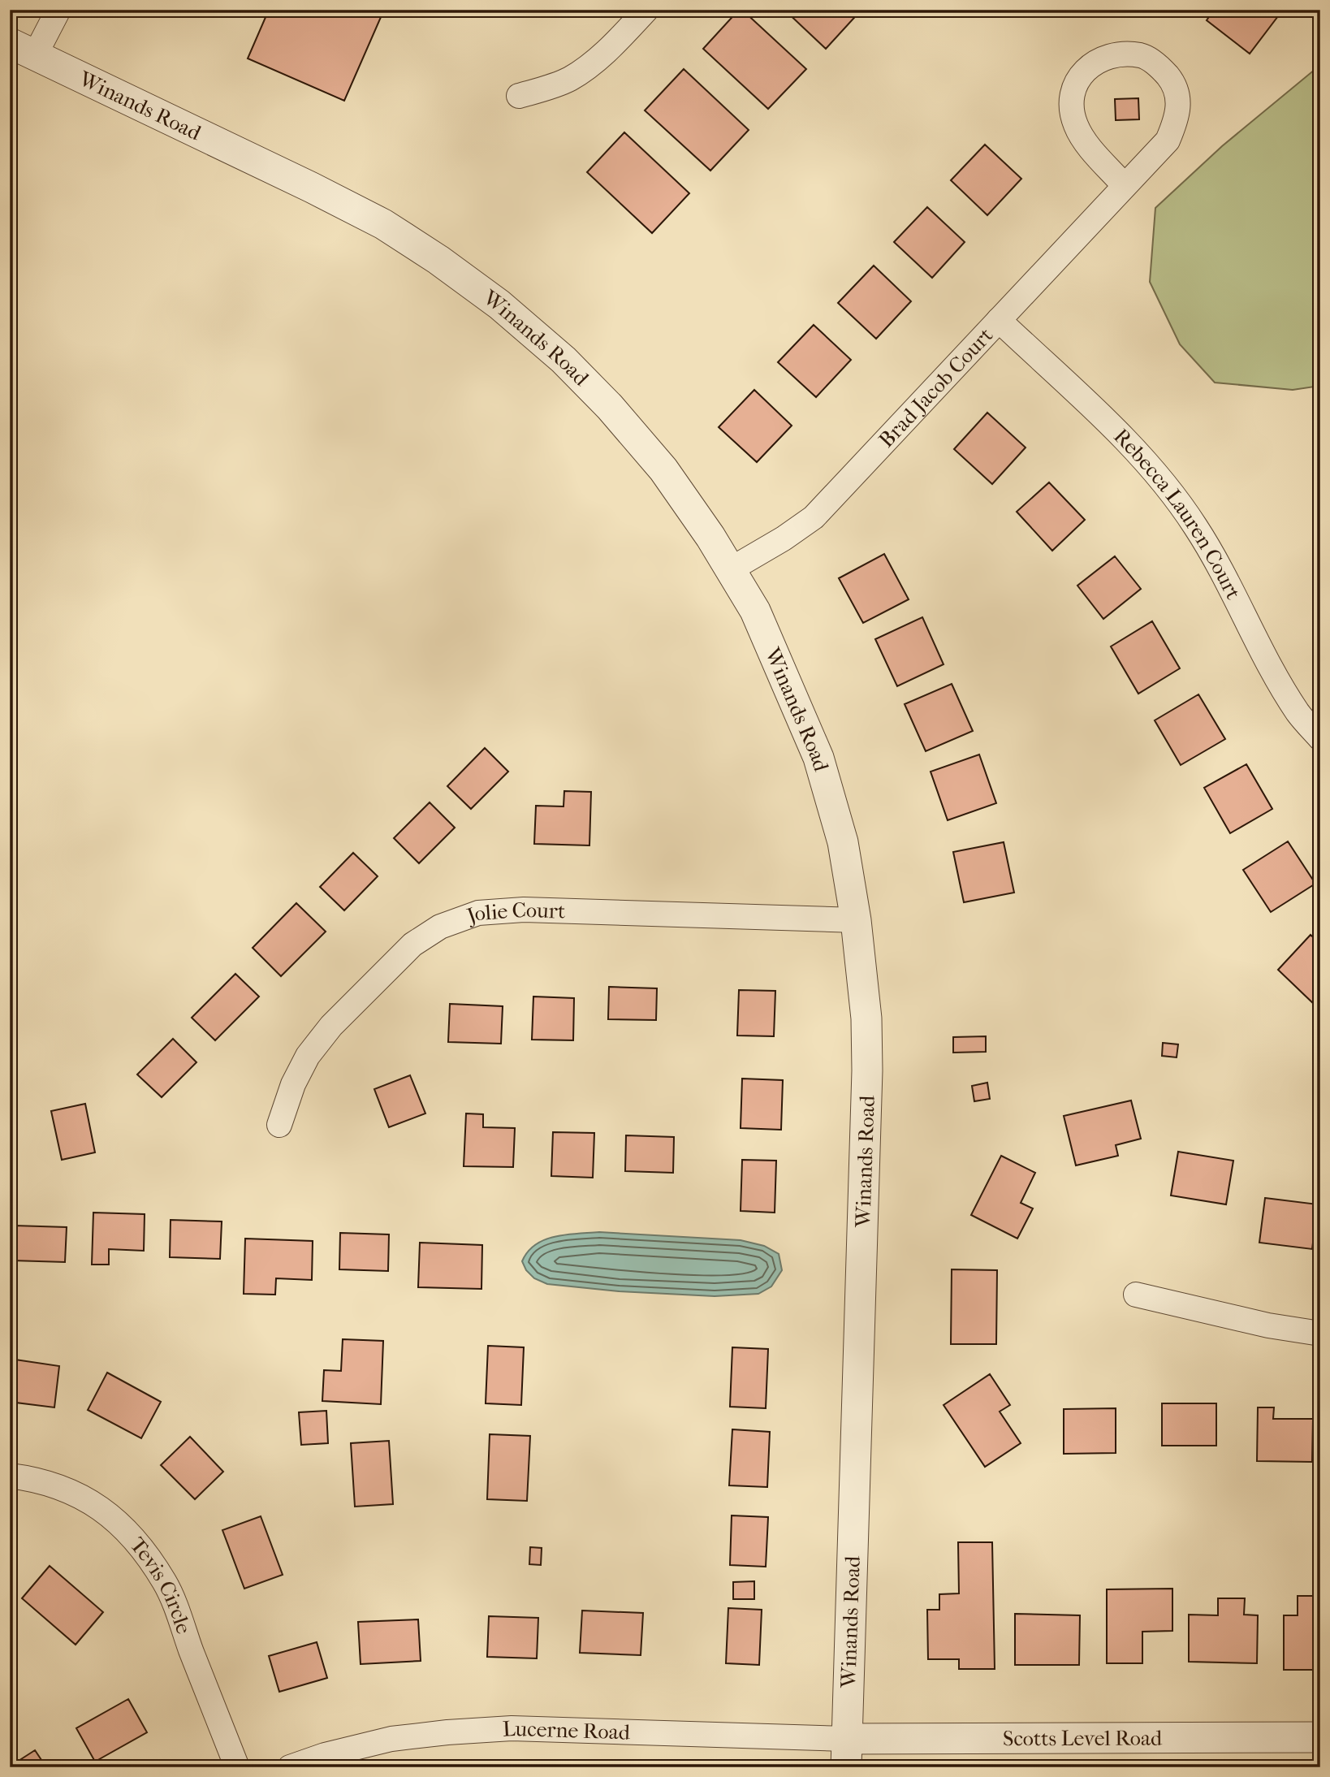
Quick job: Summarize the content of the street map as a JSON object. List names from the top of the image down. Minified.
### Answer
{"streets":{"street":["Winands Road","Brad Jacob Court","Rebecca Lauren Court","Jolie Court","Tevis Circle","Lucerne Road","Scotts Level Road"]},"crossings":[["Winands Road","Brad Jacob Court"],["Winands Road","Jolie Court"],["Winands Road","Lucerne Road"],["Winands Road","Scotts Level Road"],["Brad Jacob Court","Rebecca Lauren Court"],["Lucerne Road","Scotts Level Road"]]}
